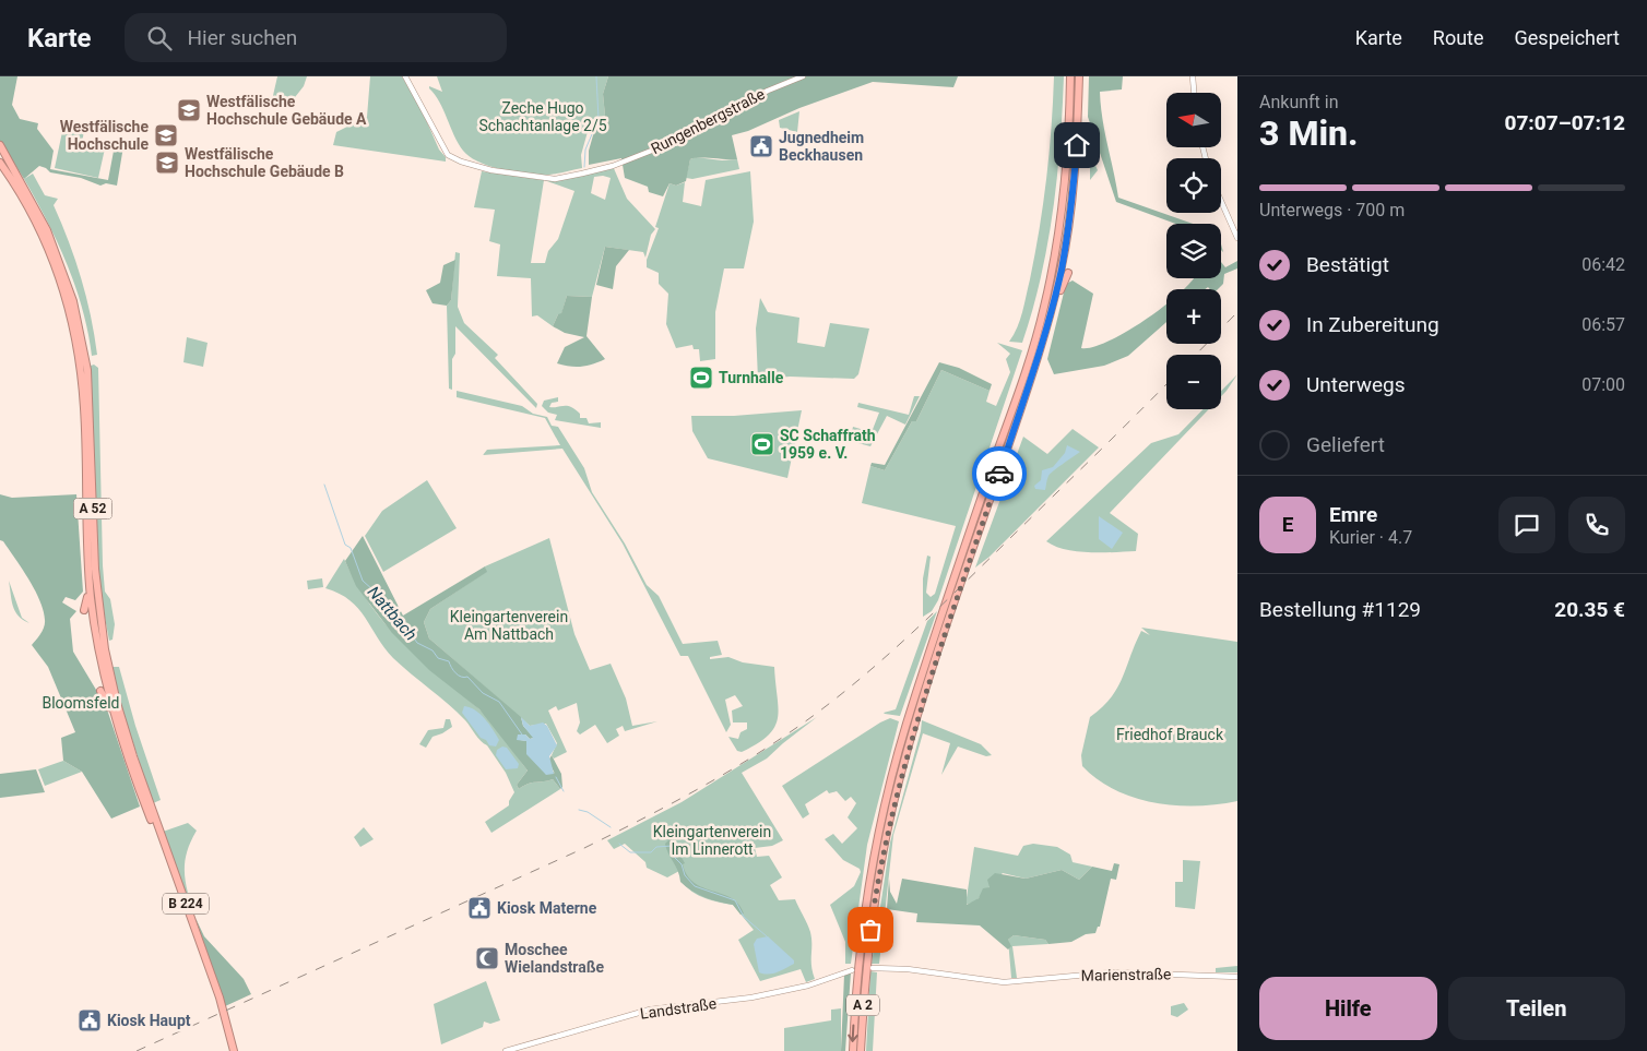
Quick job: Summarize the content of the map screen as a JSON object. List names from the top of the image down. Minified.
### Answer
{"streets":{"highway":["A 52","B 224","A 2"],"street":["Rungenbergstraße","Marienstraße","Landstraße"]},"crossings":[["A 52","B 224"]],"water":["Nattbach"],"parks":["Zeche Hugo Schachtanlage 2/5","Kleingartenverein Am Nattbach","Bloomsfeld","Friedhof Brauck","Kleingartenverein Im Linnerott"],"places":{"school or university":["Westfälische Hochschule Gebäude A","Westfälische Hochschule","Westfälische Hochschule Gebäude B"],"public building":["Jugnedheim Beckhausen","Kiosk Materne","Kiosk Haupt"],"sports":["Turnhalle","SC Schaffrath 1959 e. V."],"mosque":["Moschee Wielandstraße"]},"north":"left","page":{"header":"Karte","search":"Hier suchen","nav":["Karte","Route","Gespeichert"],"heading":["3 Min.","Ankunft in","07:07–07:12"],"panel":["Emre","Kurier · 4.7","Bestellung #1129","20.35 €"],"map_buttons":["+","−"],"bar":"Unterwegs · 700 m","list":[["Bestätigt","06:42"],["In Zubereitung","06:57"],["Unterwegs","07:00"],"Geliefert"],"round":"E","buttons":["Hilfe","Teilen"]}}
